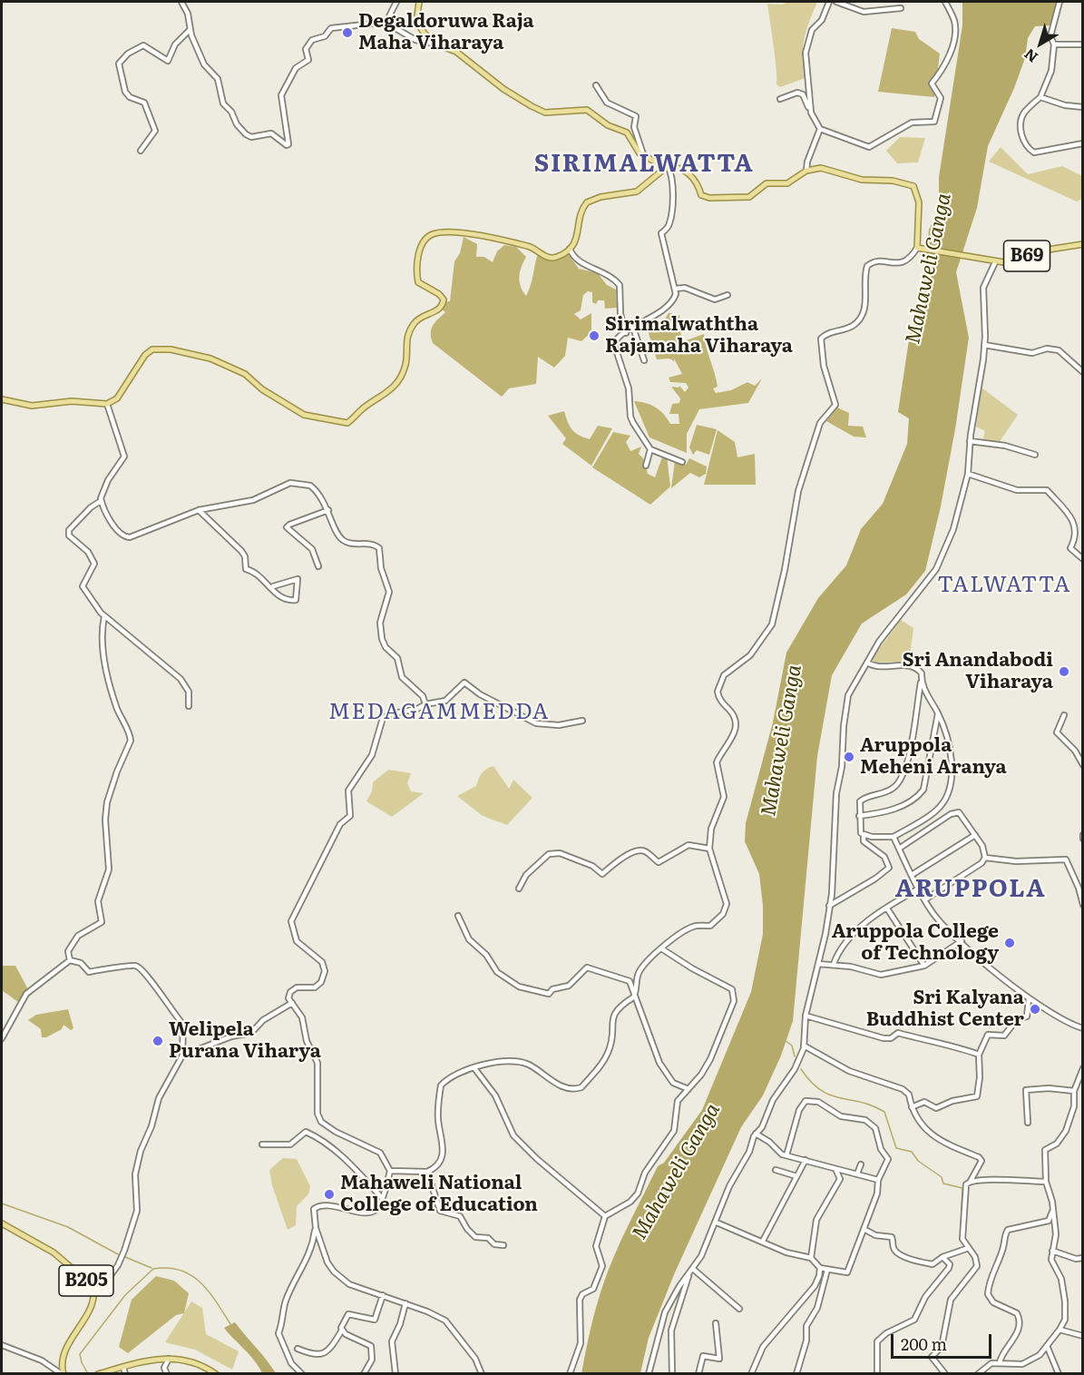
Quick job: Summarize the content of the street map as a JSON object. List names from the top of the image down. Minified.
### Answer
{"streets":{"main road":["B69","B205"]},"districts":["SIRIMALWATTA","TALWATTA","MEDAGAMMEDDA","ARUPPOLA"],"water":["Mahaweli Ganga"],"places":["Degaldoruwa Raja Maha Viharaya","Sirimalwaththa Rajamaha Viharaya","Sri Anandabodi Viharaya","Aruppola Meheni Aranya","Aruppola College of Technology","Sri Kalyana Buddhist Center","Welipela Purana Viharya","Mahaweli National College of Education"],"scale_bar":"200 m","north":"bottom left"}
